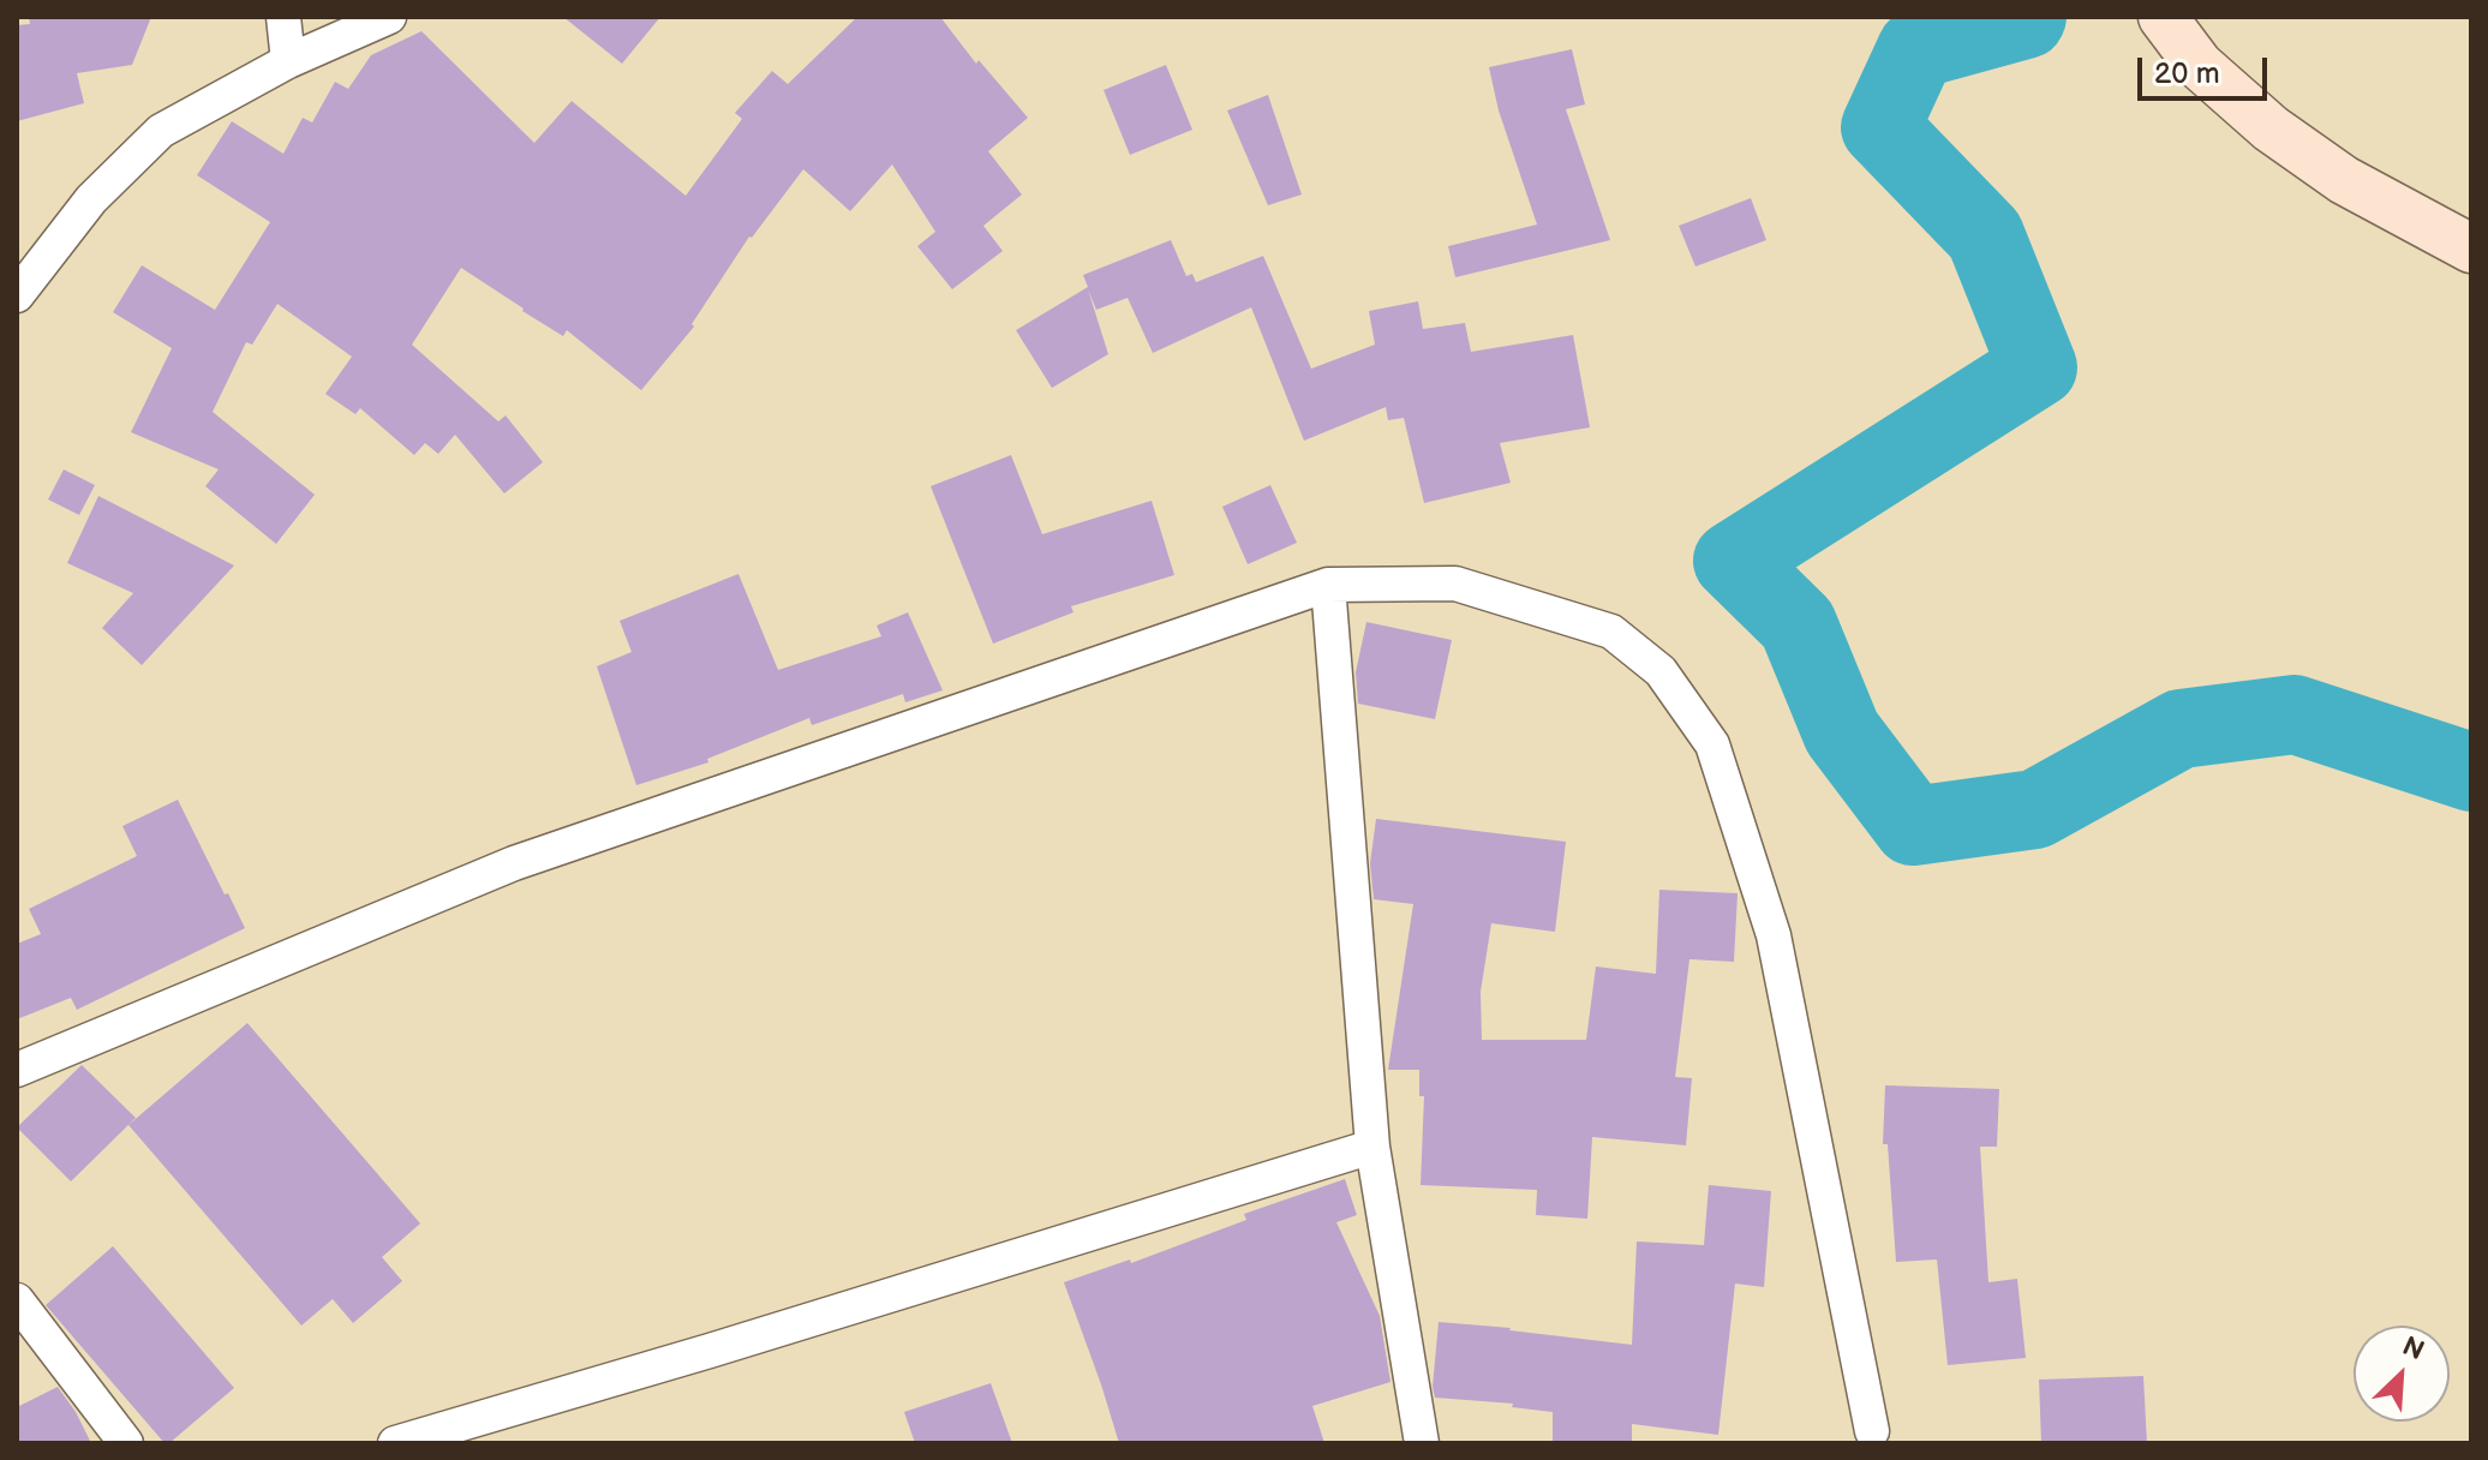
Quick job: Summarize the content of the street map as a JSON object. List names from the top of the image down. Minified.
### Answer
{"scale_bar":"20 m","north":"top right"}
